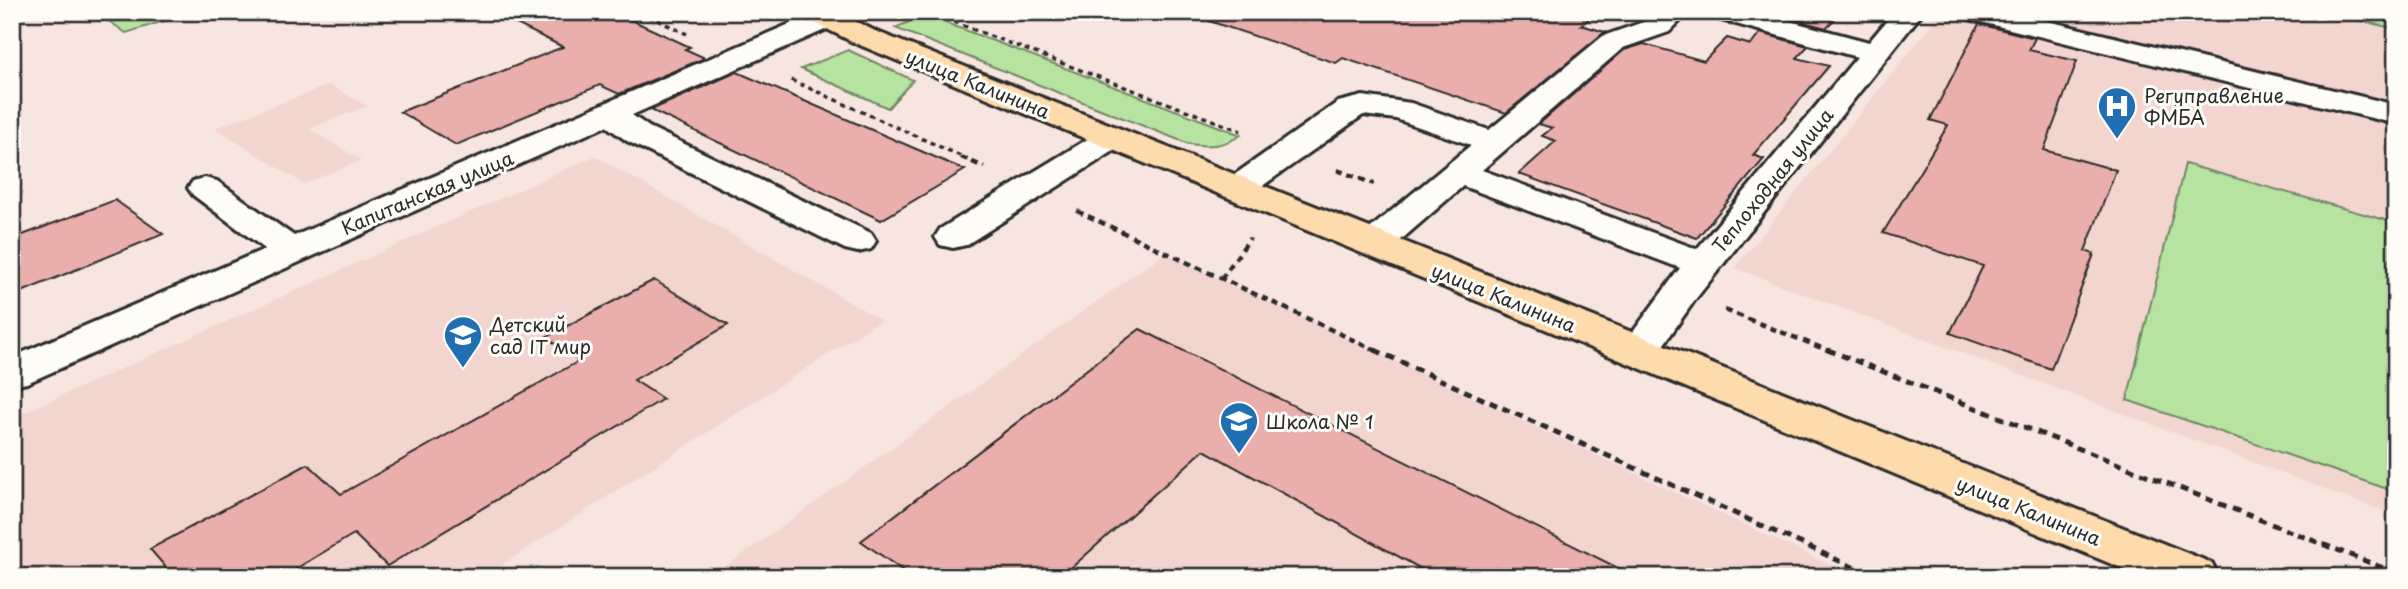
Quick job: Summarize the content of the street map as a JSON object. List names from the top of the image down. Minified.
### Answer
{"streets":{"main road":["улица Калинина"],"street":["Теплоходная улица","Капитанская улица"]},"crossings":[["улица Калинина","Теплоходная улица"],["улица Калинина","Капитанская улица"]],"places":{"hospital":["Регуправление ФМБА"],"school or university":["Детский сад IT мир","Школа № 1"]}}
